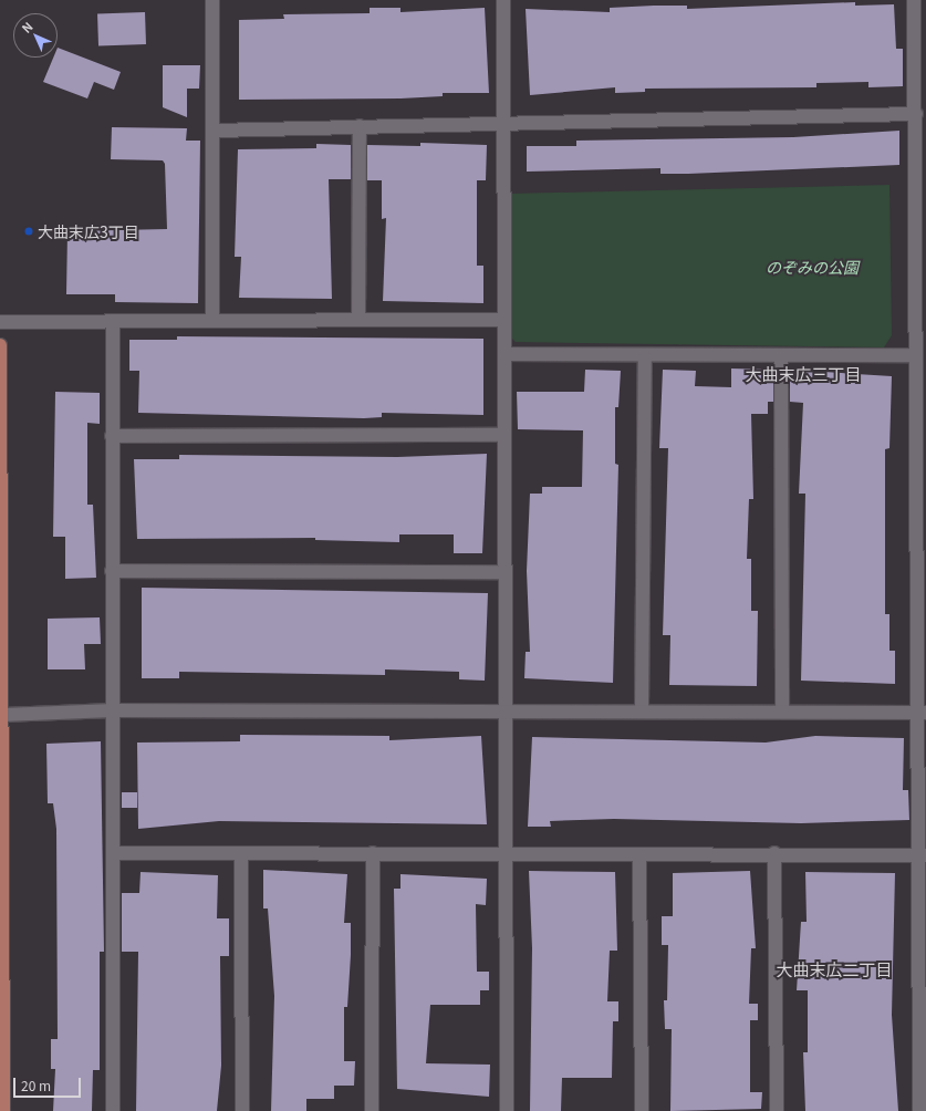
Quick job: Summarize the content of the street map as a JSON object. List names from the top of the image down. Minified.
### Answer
{"districts":["大曲末広三丁目","大曲末広二丁目"],"parks":["のぞみの公園"],"places":["大曲末広3丁目"],"scale_bar":"20 m","north":"top left"}
